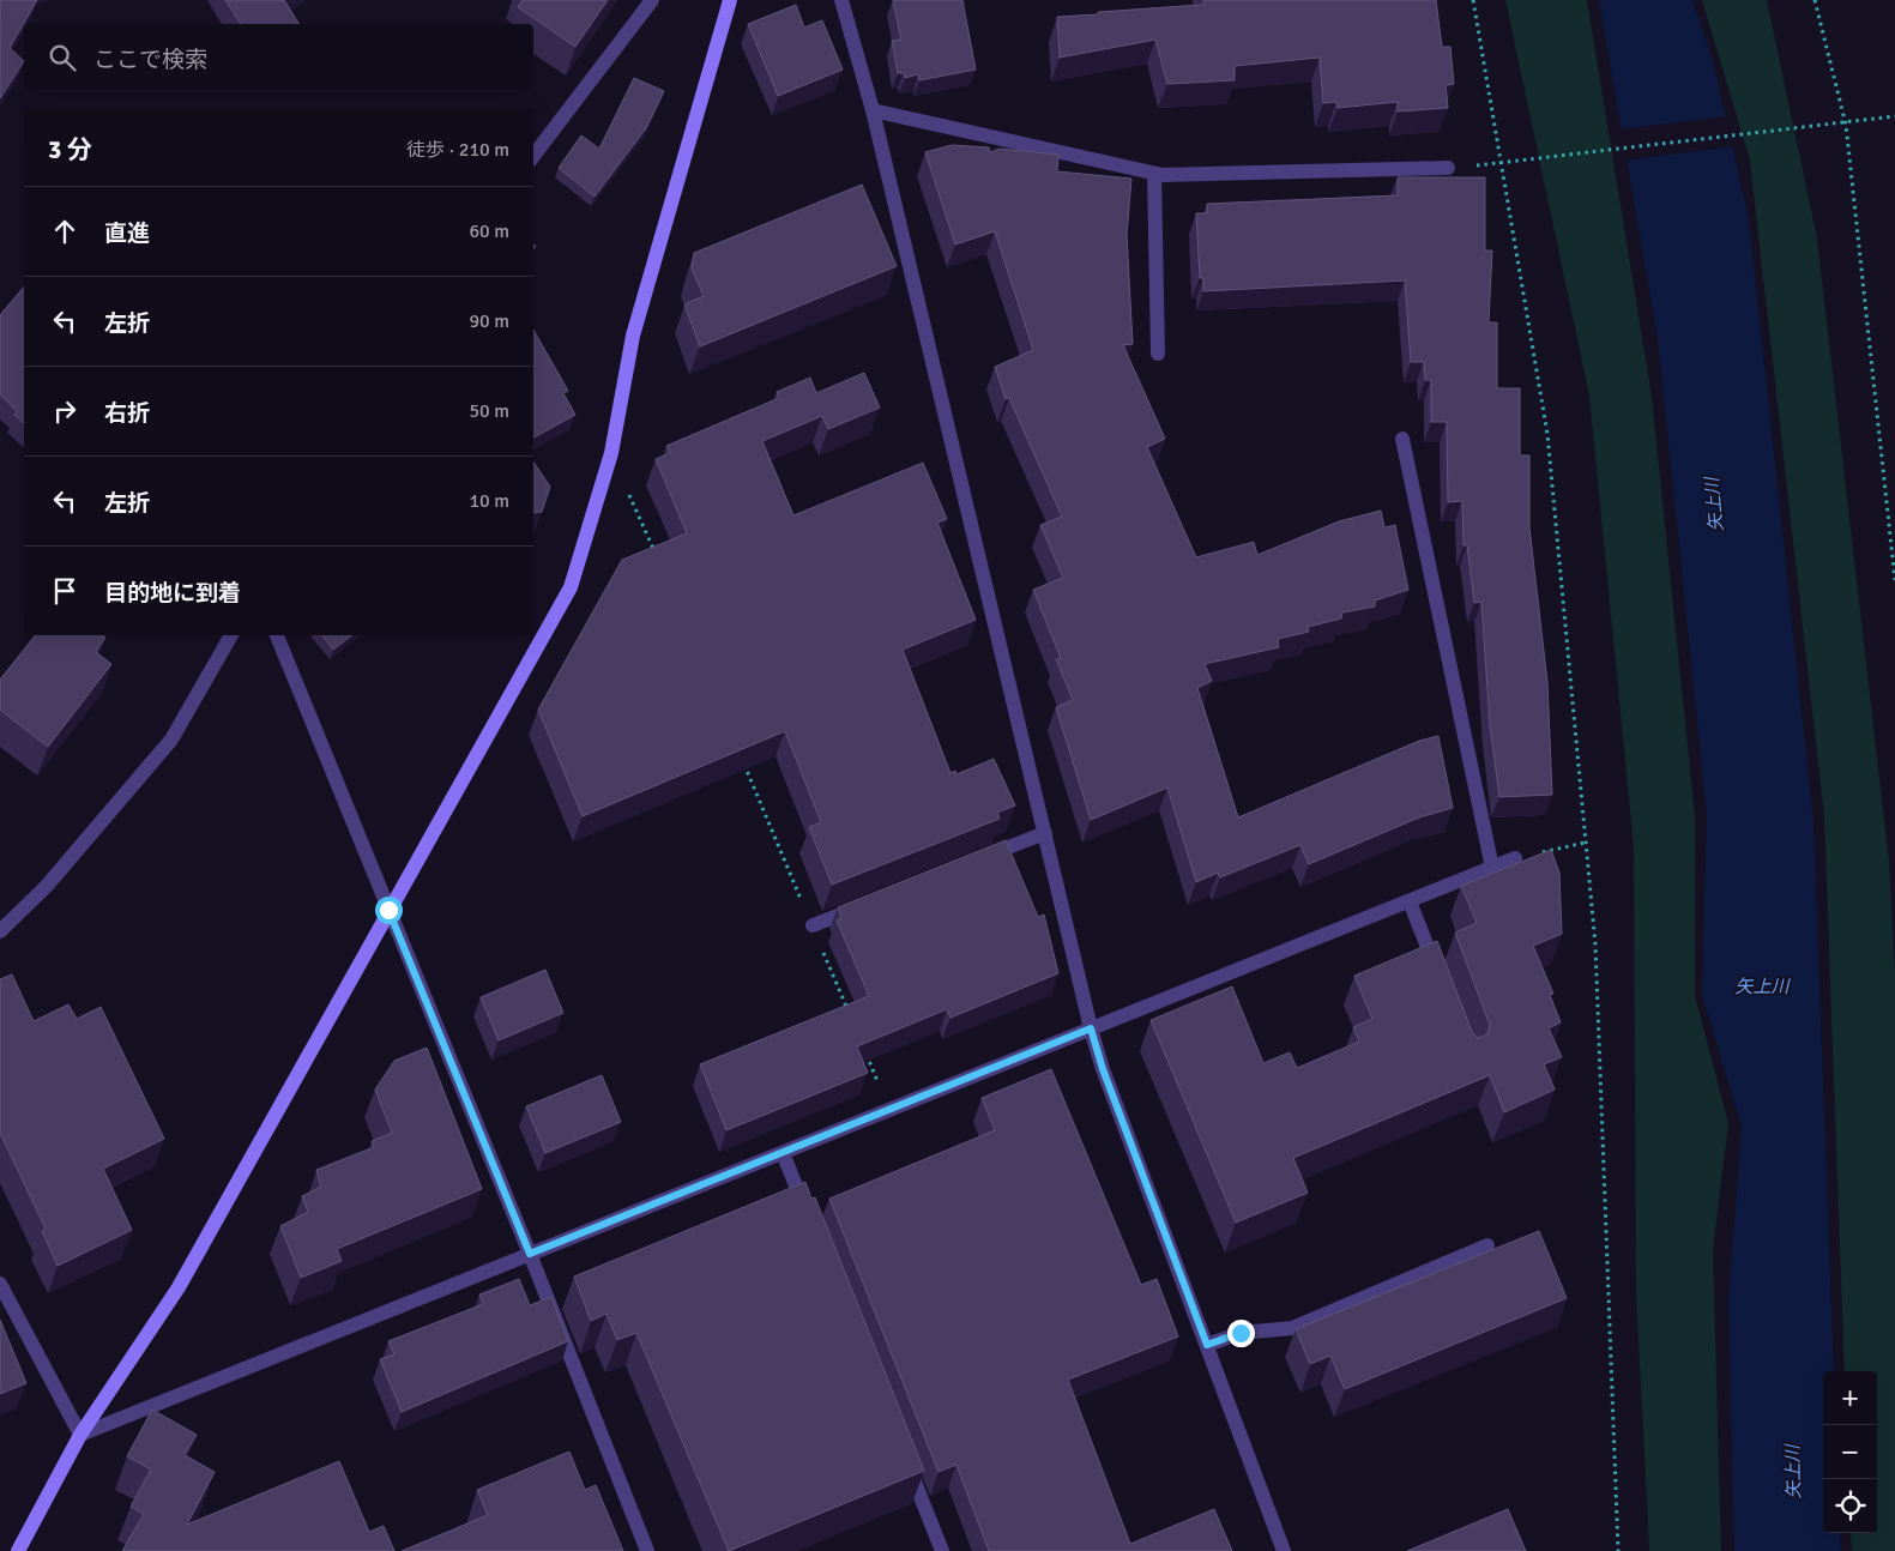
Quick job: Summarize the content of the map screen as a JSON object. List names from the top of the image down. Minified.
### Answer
{"water":["矢上川"],"page":{"search":"ここで検索","heading":["3 分","徒歩 · 210 m"],"list":[["直進","60 m"],["左折","90 m"],["右折","50 m"],["左折","10 m"],"目的地に到着"],"map_buttons":["+","−"]}}
